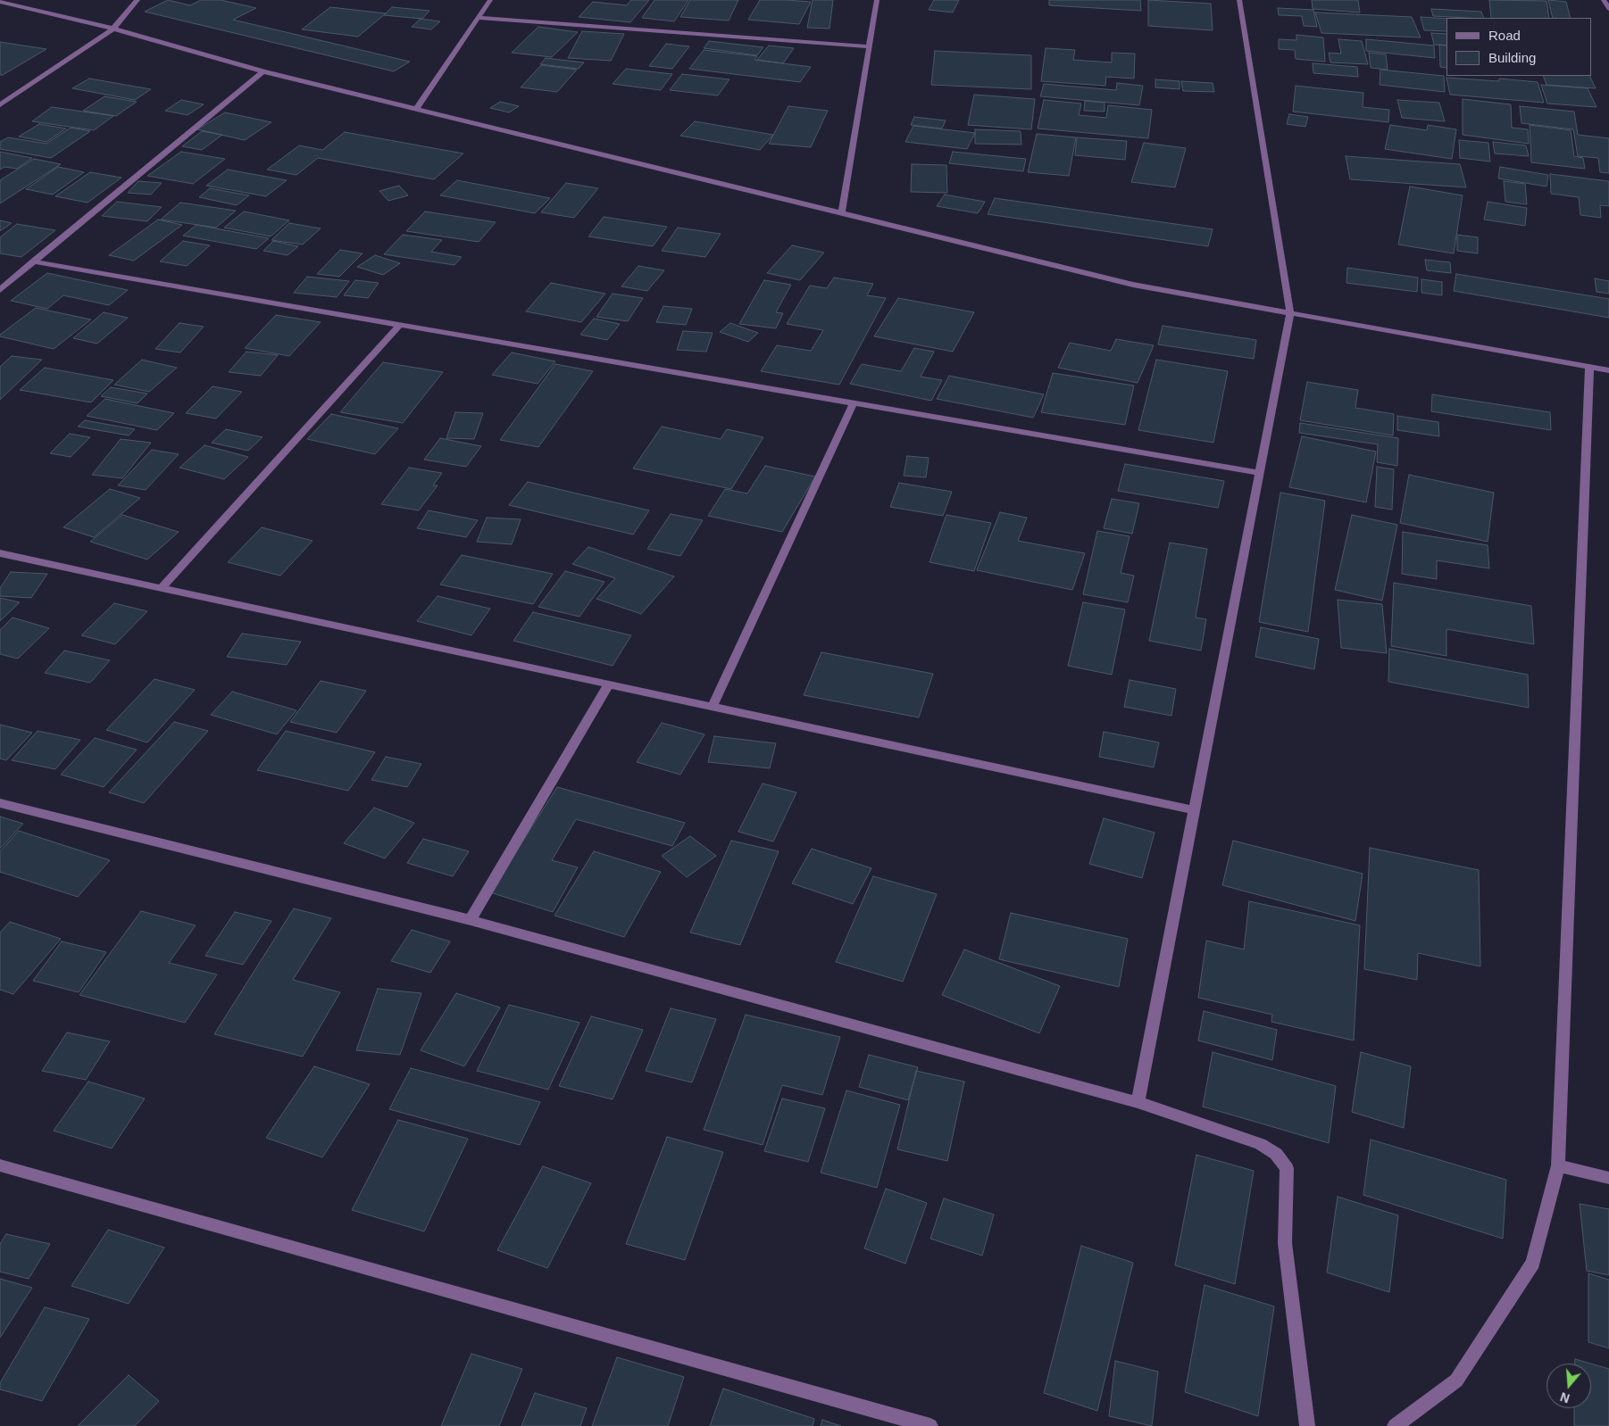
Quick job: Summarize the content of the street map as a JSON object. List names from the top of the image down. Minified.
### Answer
{"legend":["Road","Building"],"north":"bottom"}
